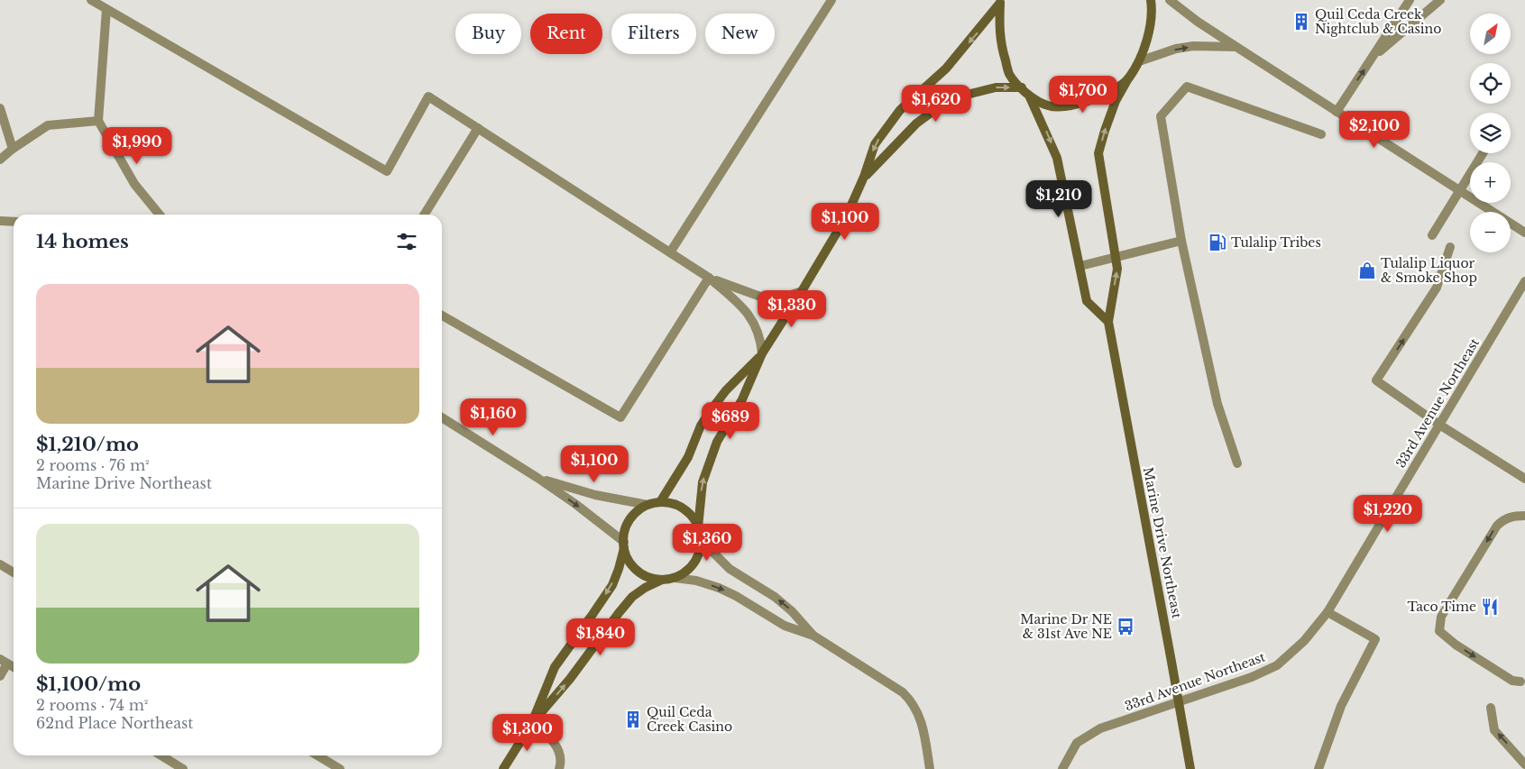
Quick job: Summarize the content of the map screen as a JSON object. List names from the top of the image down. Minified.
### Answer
{"streets":{"street":["33rd Avenue Northeast","Marine Drive Northeast"]},"crossings":[["33rd Avenue Northeast","Marine Drive Northeast"]],"places":{"building":["Quil Ceda Creek Nightclub & Casino","Quil Ceda Creek Casino"],"fuel station":["Tulalip Tribes"],"shop":["Tulalip Liquor & Smoke Shop"],"restaurant":["Taco Time"],"bus stop":["Marine Dr NE & 31st Ave NE"]},"north":"top right","page":{"map_buttons":["+","−"],"chip":["Buy","Rent","Filters","New"],"price":["$1,700","$1,620","$2,100","$1,990","$1,210","$1,100","$1,330","$1,160","$689","$1,100","$1,220","$1,360","$1,840","$1,300"],"heading":"14 homes","list":[{"name":"$1,210/mo","note":"2 rooms · 76 m² · Marine Drive Northeast"},{"name":"$1,100/mo","note":"2 rooms · 74 m² · 62nd Place Northeast"}]}}
